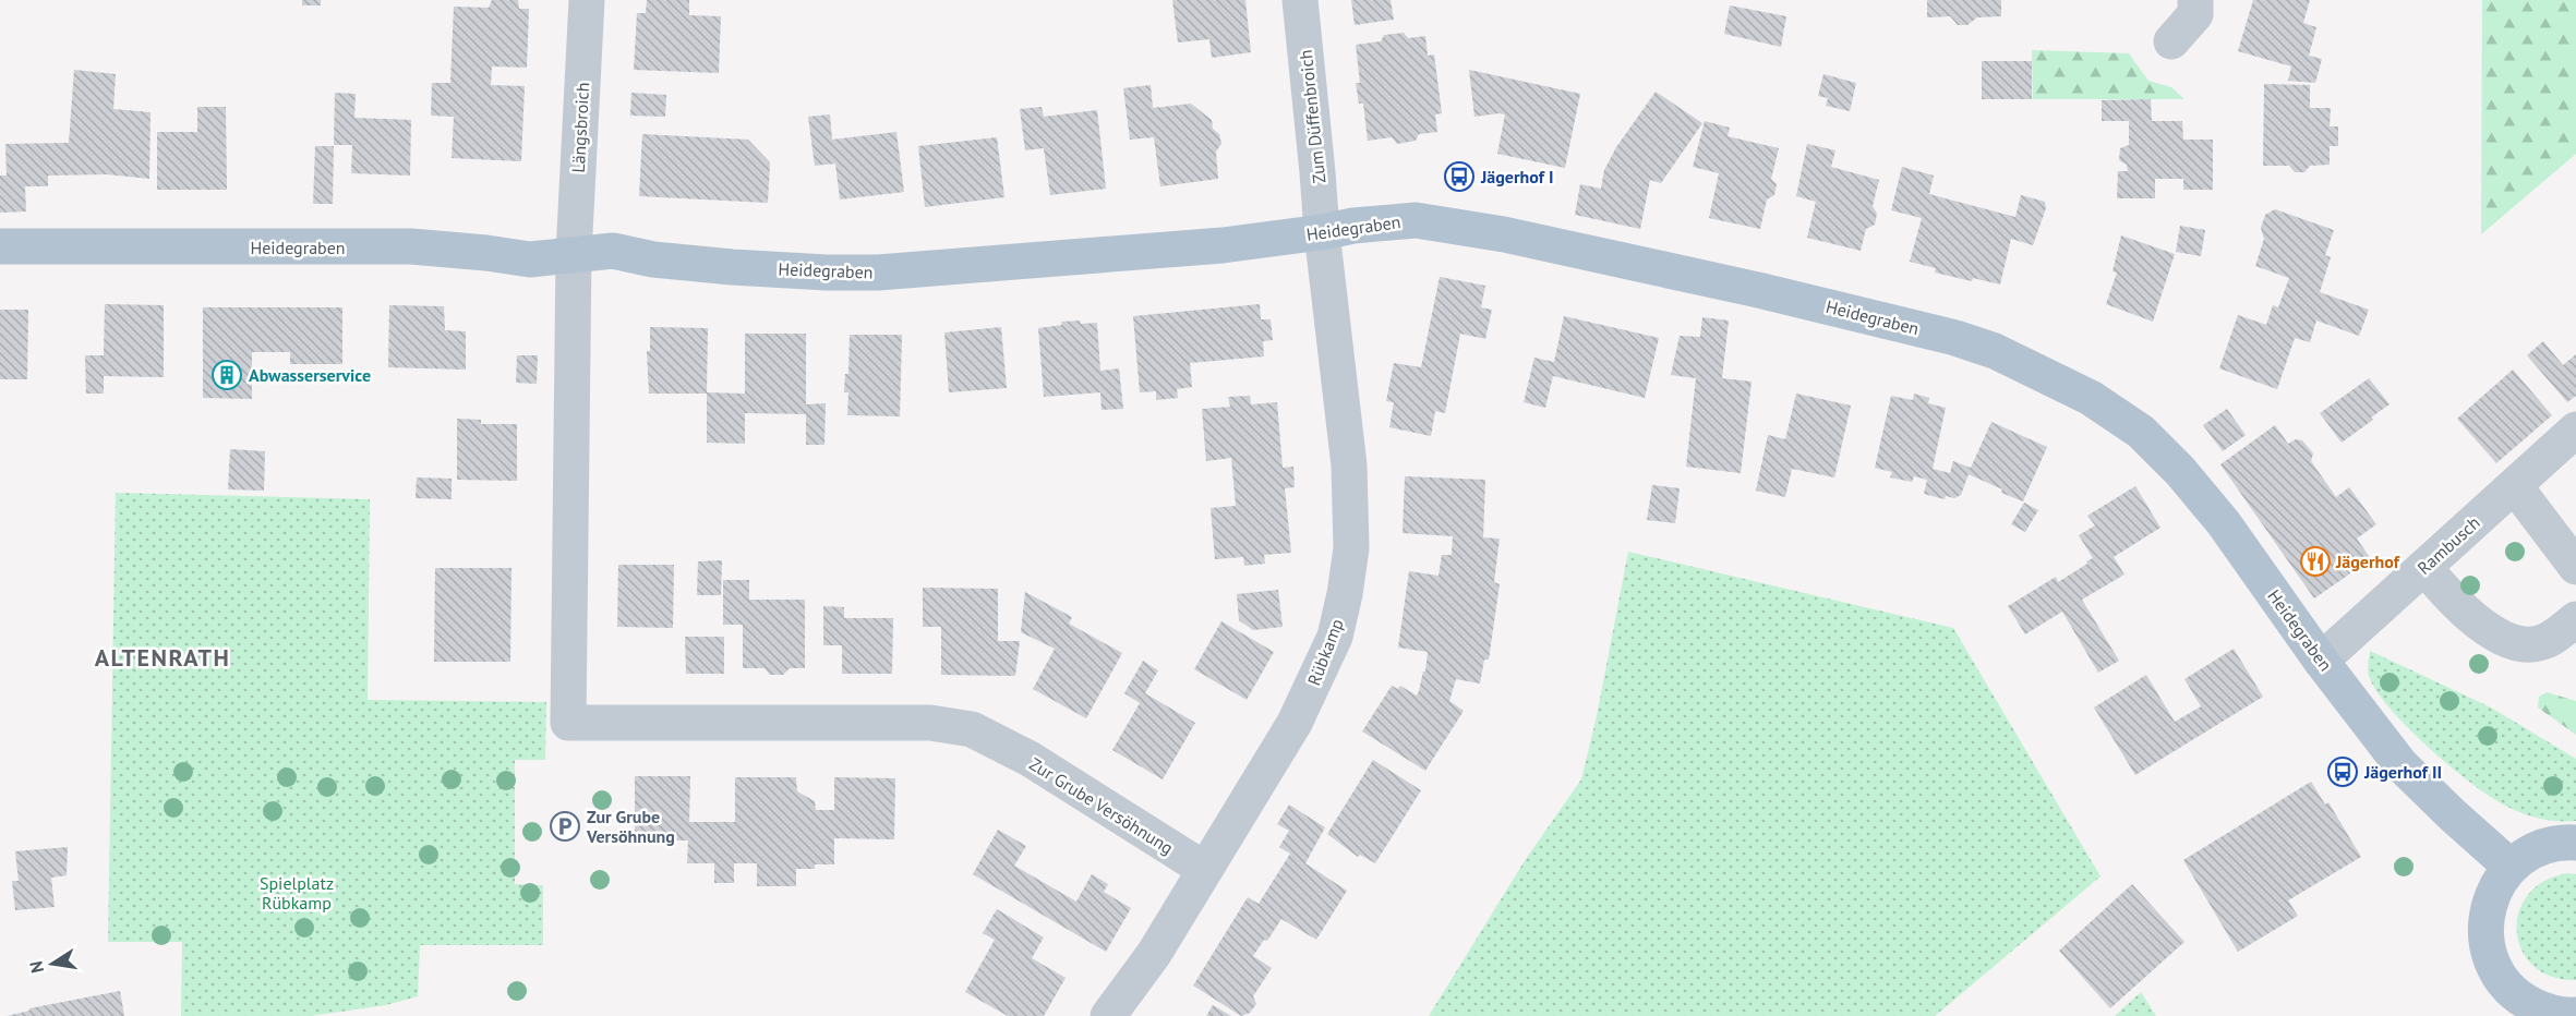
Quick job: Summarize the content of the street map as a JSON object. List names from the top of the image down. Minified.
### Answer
{"streets":{"main road":["Heidegraben"],"street":["Zum Düffenbroich","Längsbroich","Rambusch","Rübkamp","Zur Grube Versöhnung"]},"crossings":[["Zum Düffenbroich","Heidegraben"],["Zum Düffenbroich","Rübkamp"],["Längsbroich","Heidegraben"],["Längsbroich","Zur Grube Versöhnung"],["Heidegraben","Rambusch"],["Heidegraben","Rübkamp"],["Heidegraben","Zur Grube Versöhnung"],["Rübkamp","Zur Grube Versöhnung"]],"districts":["ALTENRATH"],"parks":["Spielplatz Rübkamp"],"places":{"bus stop":["Jägerhof I","Jägerhof II"],"building":["Abwasserservice"],"restaurant":["Jägerhof"],"parking":["Zur Grube Versöhnung"]},"north":"left"}
